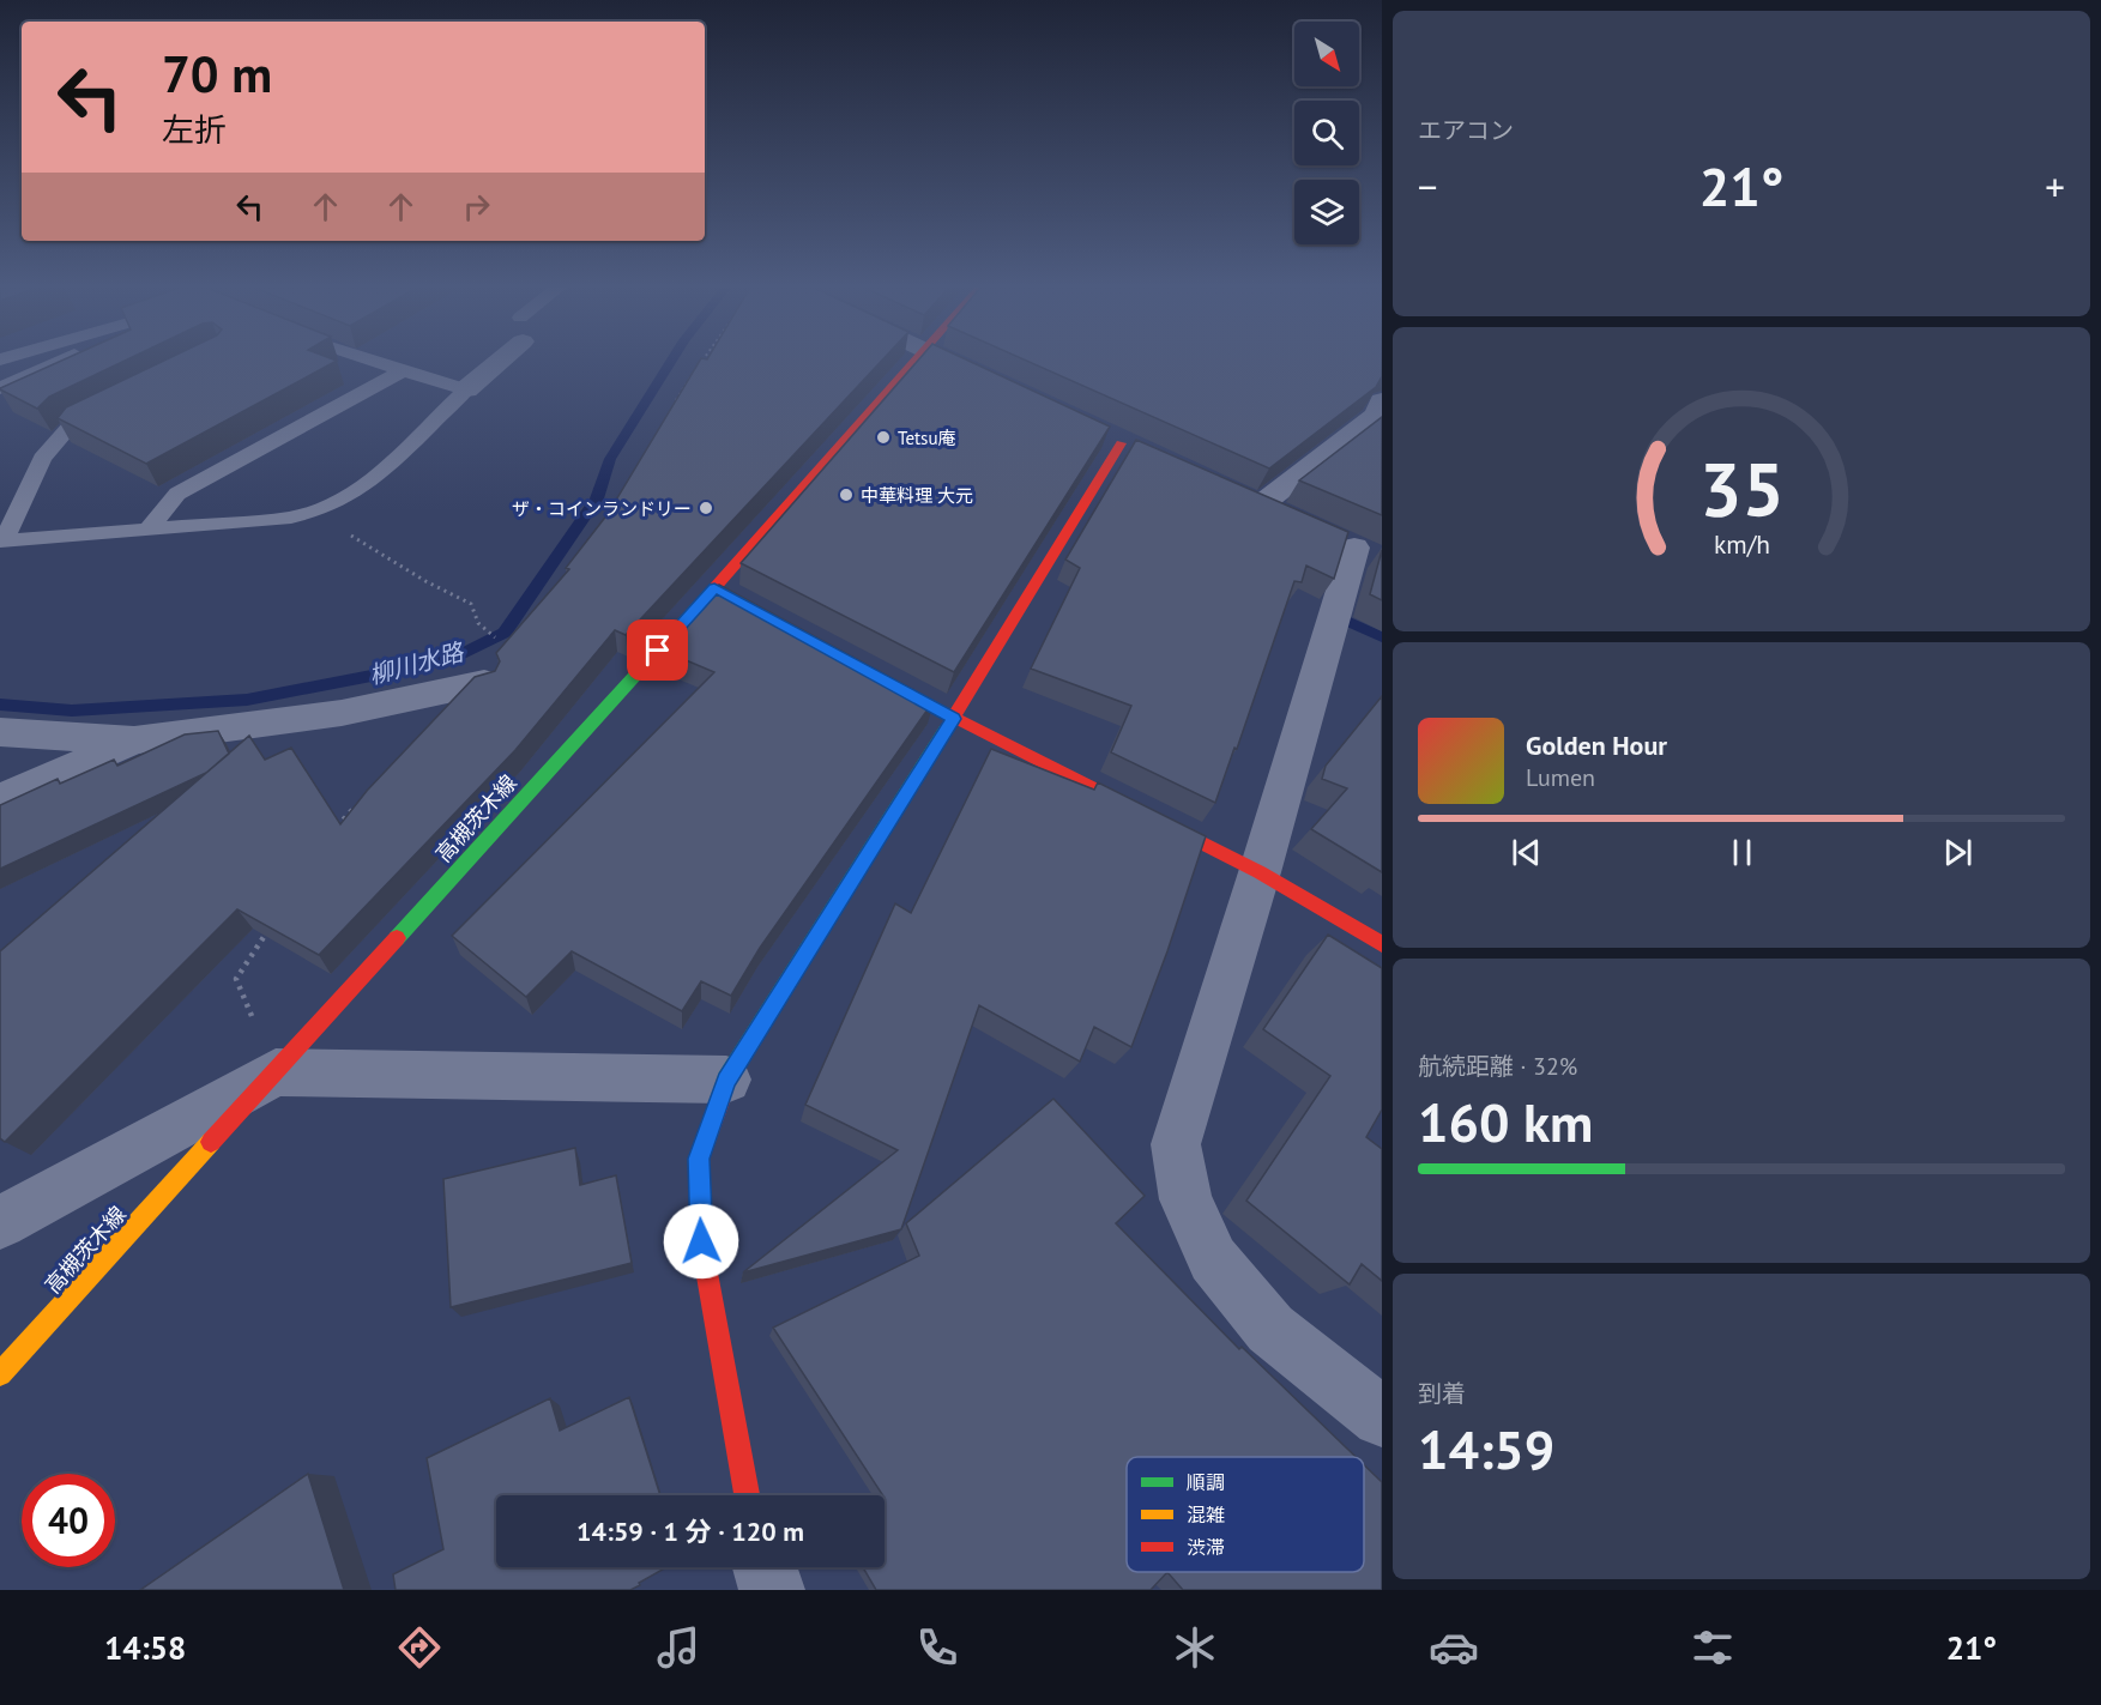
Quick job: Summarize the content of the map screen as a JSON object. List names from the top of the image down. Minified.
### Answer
{"streets":{"main road":["高槻茨木線"]},"water":["柳川水路"],"places":["Tetsu庵","中華料理 大元","ザ・コインランドリー"],"legend":["順調","混雑","渋滞"],"north":"bottom right","page":{"tile":["エアコン",["航続距離 · 32%","160 km"],["到着","14:59"]],"turn":["70 m","左折"],"heat":["−","21°","+"],"song":["Golden Hour","Lumen"],"limit":"40","trip":"14:59 · 1 分 · 120 m","tabs":["14:58","21°"],"gauge":["35","km/h"]}}
